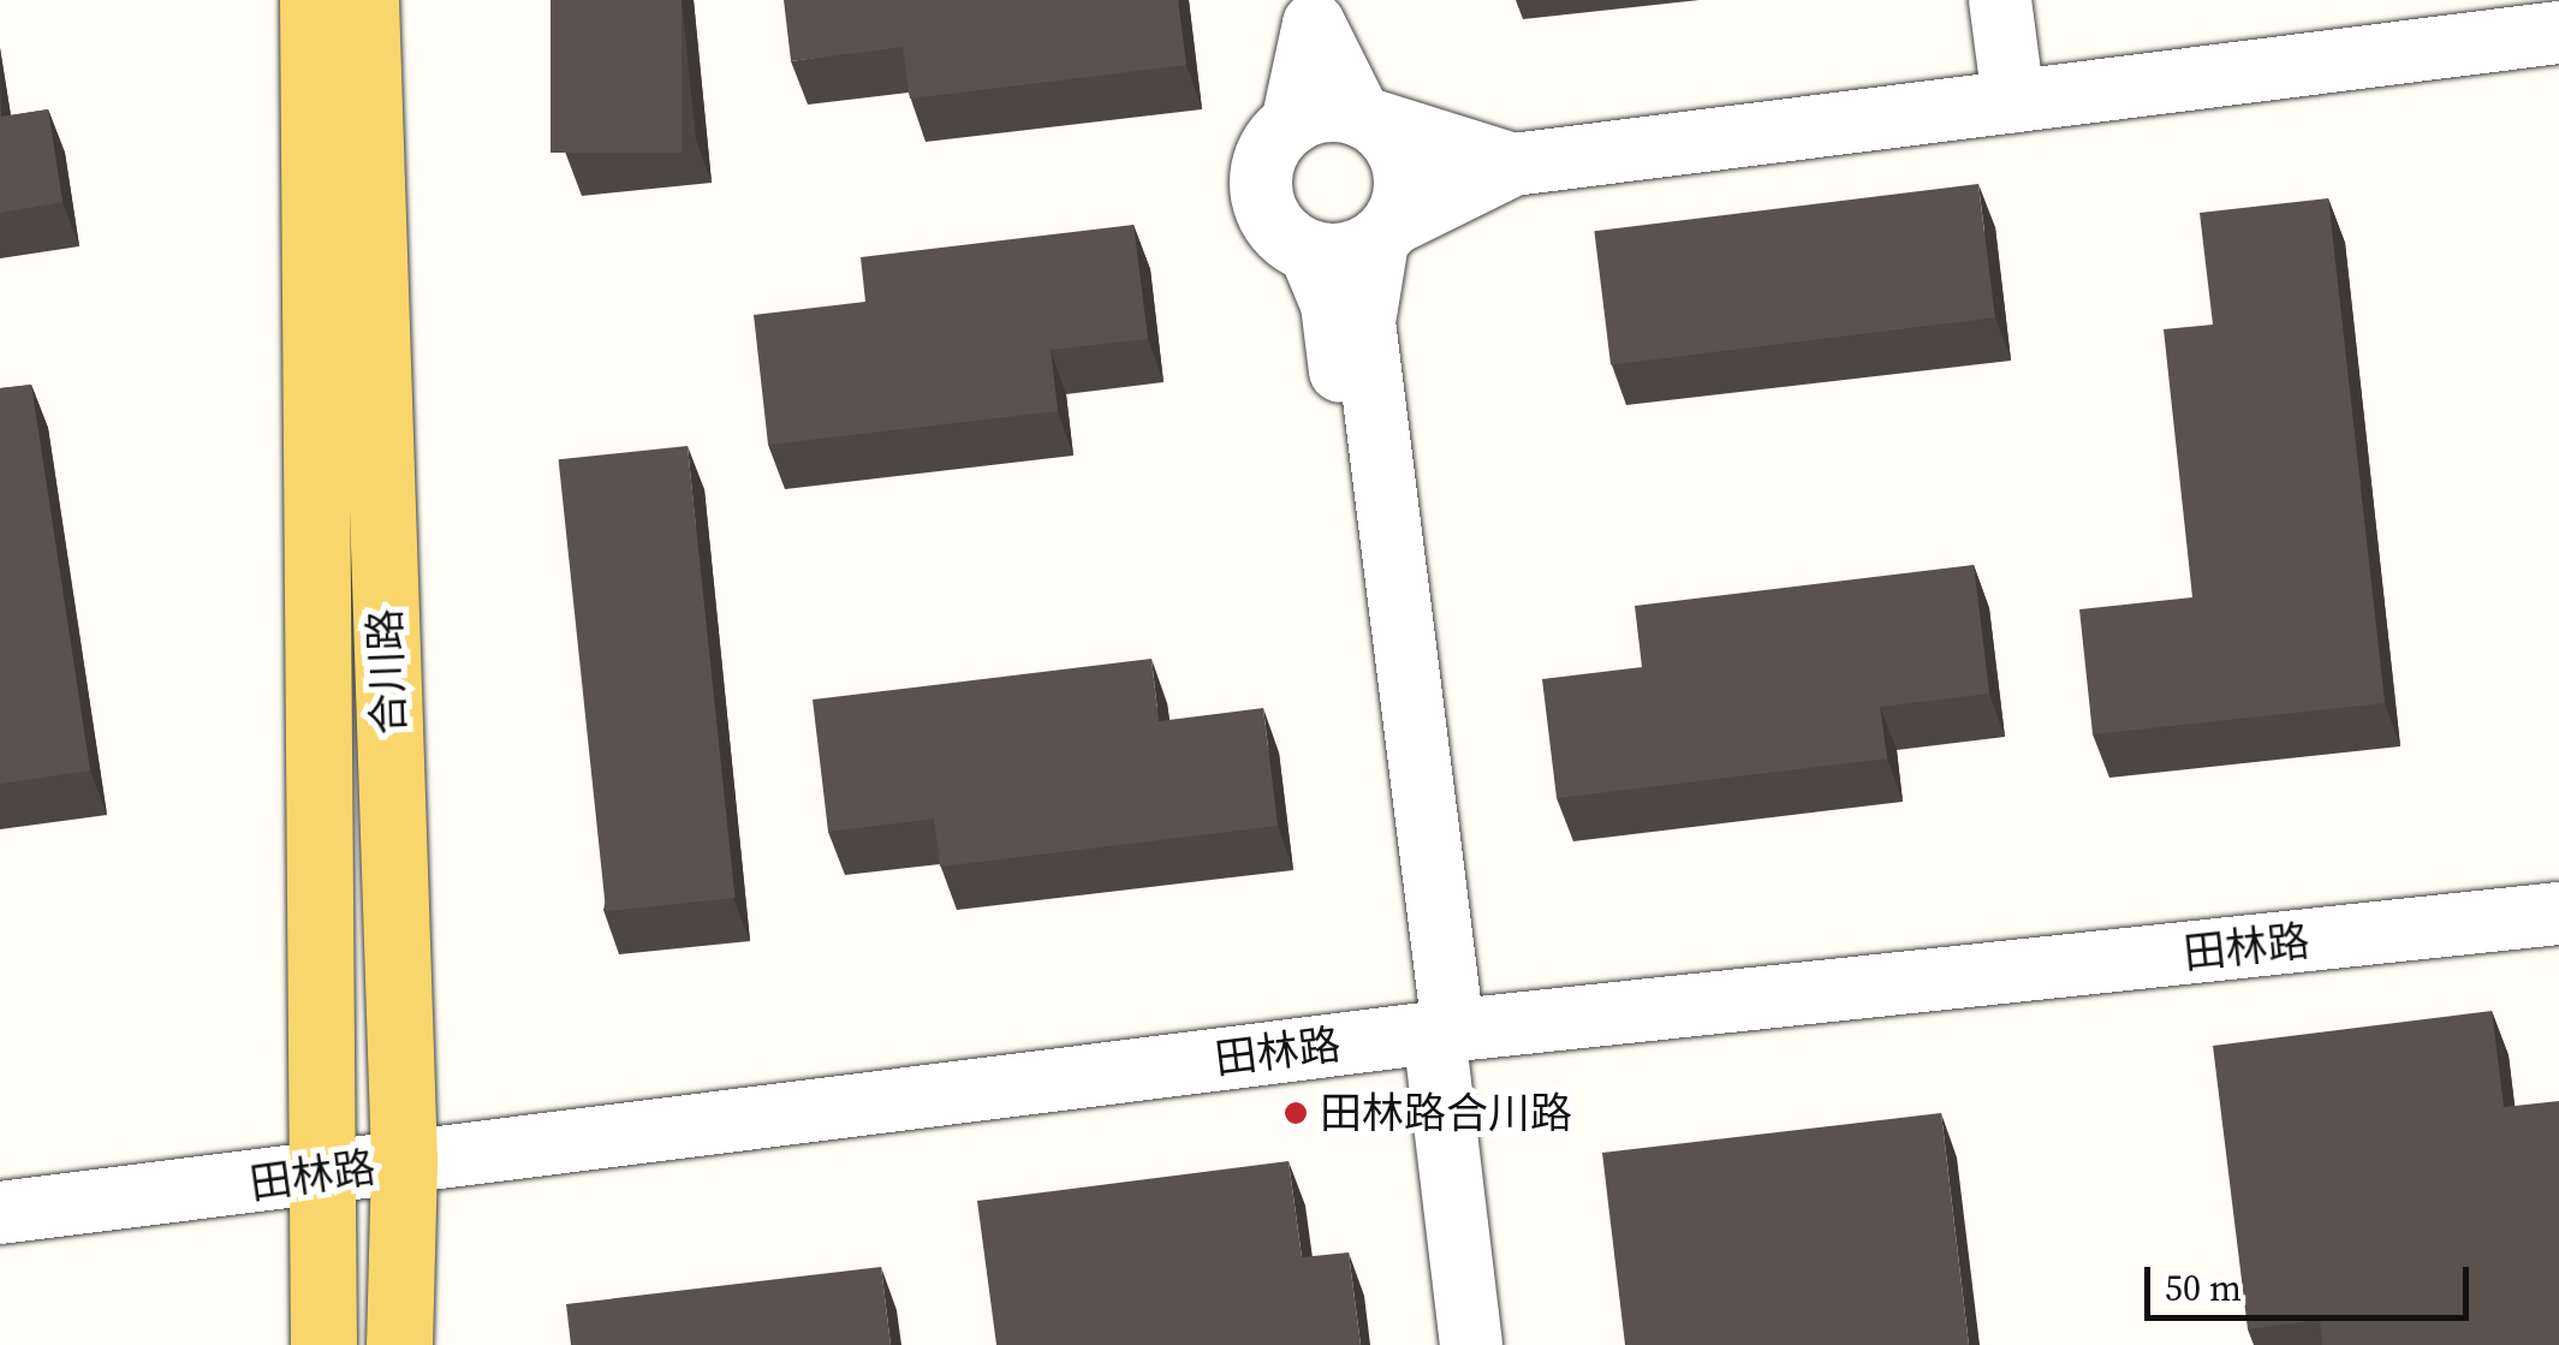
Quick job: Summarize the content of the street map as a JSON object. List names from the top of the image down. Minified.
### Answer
{"streets":{"main road":["合川路"],"street":["田林路"]},"crossings":[["合川路","田林路"]],"places":["田林路合川路"],"scale_bar":"50 m"}
